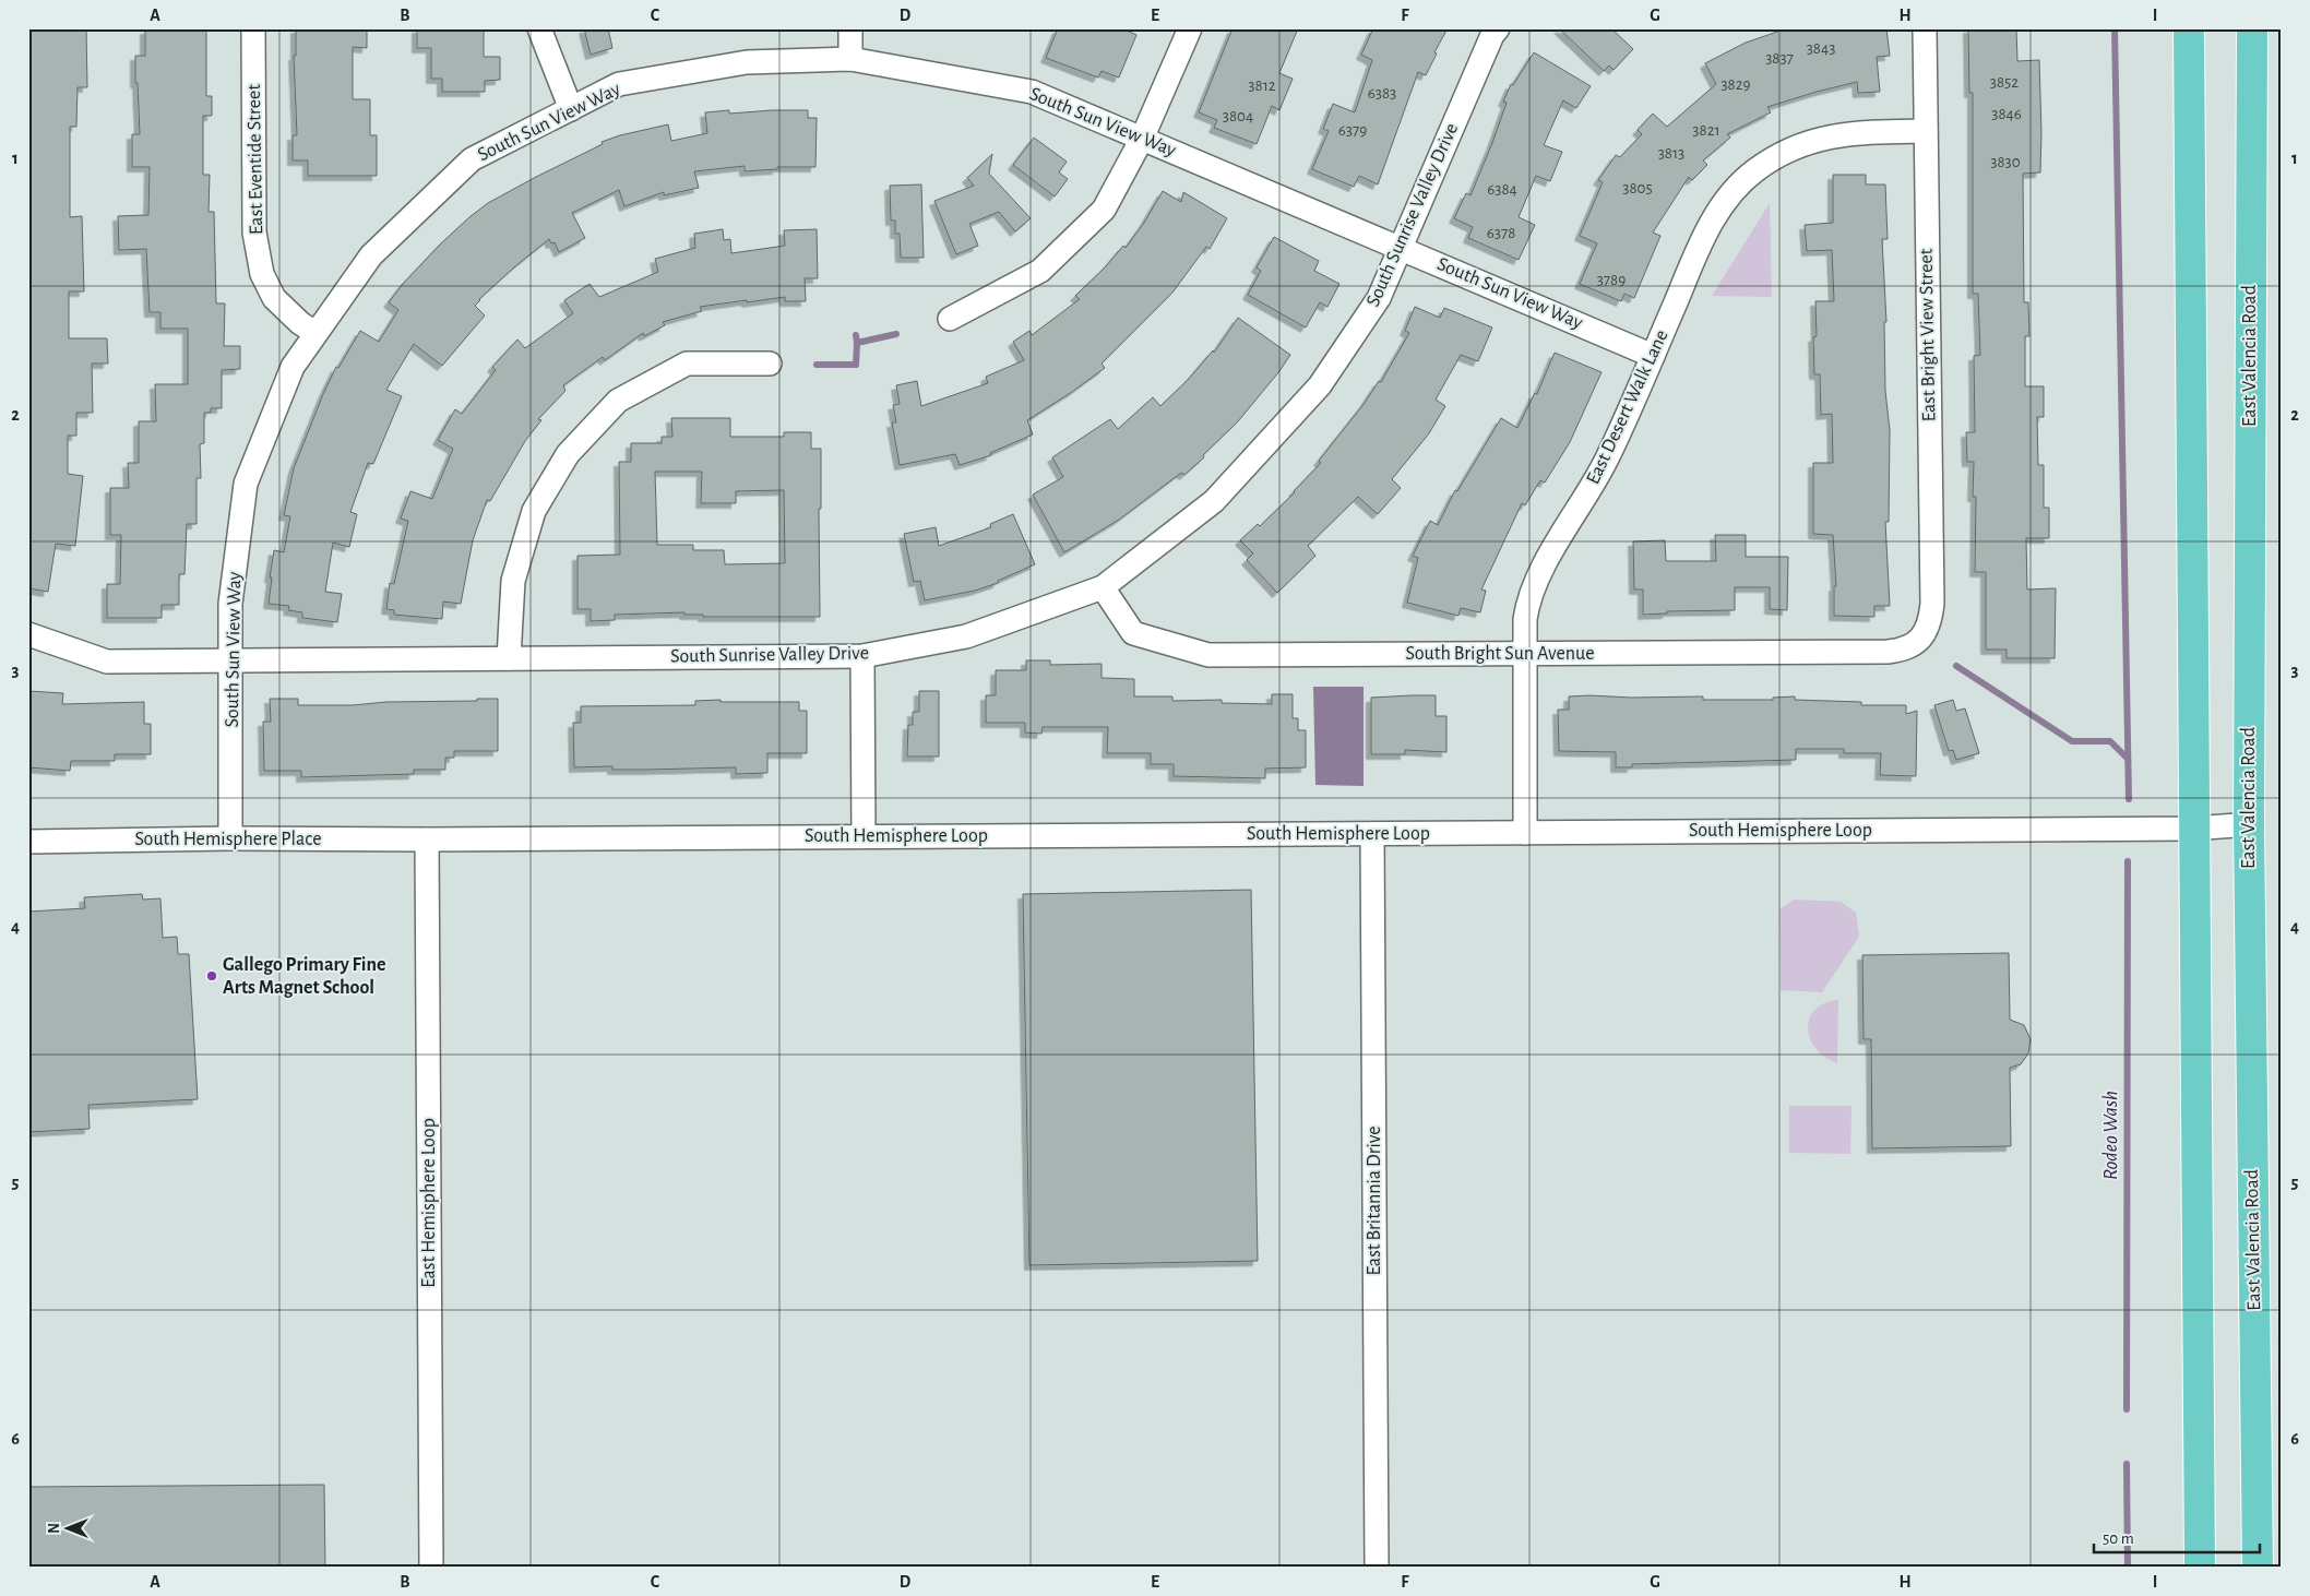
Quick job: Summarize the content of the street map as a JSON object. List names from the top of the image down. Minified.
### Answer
{"streets":{"main road":["East Valencia Road"],"street":["South Sun View Way","East Eventide Street","South Sunrise Valley Drive","East Bright View Street","East Desert Walk Lane","South Bright Sun Avenue","South Hemisphere Loop","South Hemisphere Place","East Britannia Drive","East Hemisphere Loop"]},"crossings":[["South Sun View Way","East Eventide Street"],["South Sun View Way","South Sunrise Valley Drive"],["South Sun View Way","East Desert Walk Lane"],["South Sun View Way","South Hemisphere Place"],["South Sunrise Valley Drive","South Bright Sun Avenue"],["East Bright View Street","East Desert Walk Lane"],["East Bright View Street","South Bright Sun Avenue"],["East Valencia Road","South Hemisphere Loop"],["East Desert Walk Lane","South Bright Sun Avenue"],["East Desert Walk Lane","South Hemisphere Loop"],["South Hemisphere Loop","South Hemisphere Place"],["South Hemisphere Loop","East Britannia Drive"],["South Hemisphere Loop","East Hemisphere Loop"],["South Hemisphere Place","East Hemisphere Loop"]],"water":["Rodeo Wash"],"places":["Gallego Primary Fine Arts Magnet School"],"house_numbers":["3843","3837","3852","3829","3812","6383","3846","3804","6379","3821","3813","3830","3805","6384","6378","3789"],"scale_bar":"50 m","north":"left","grid":{"columns":["A","B","C","D","E","F","G","H","I"],"rows":["1","2","3","4","5","6"]}}
